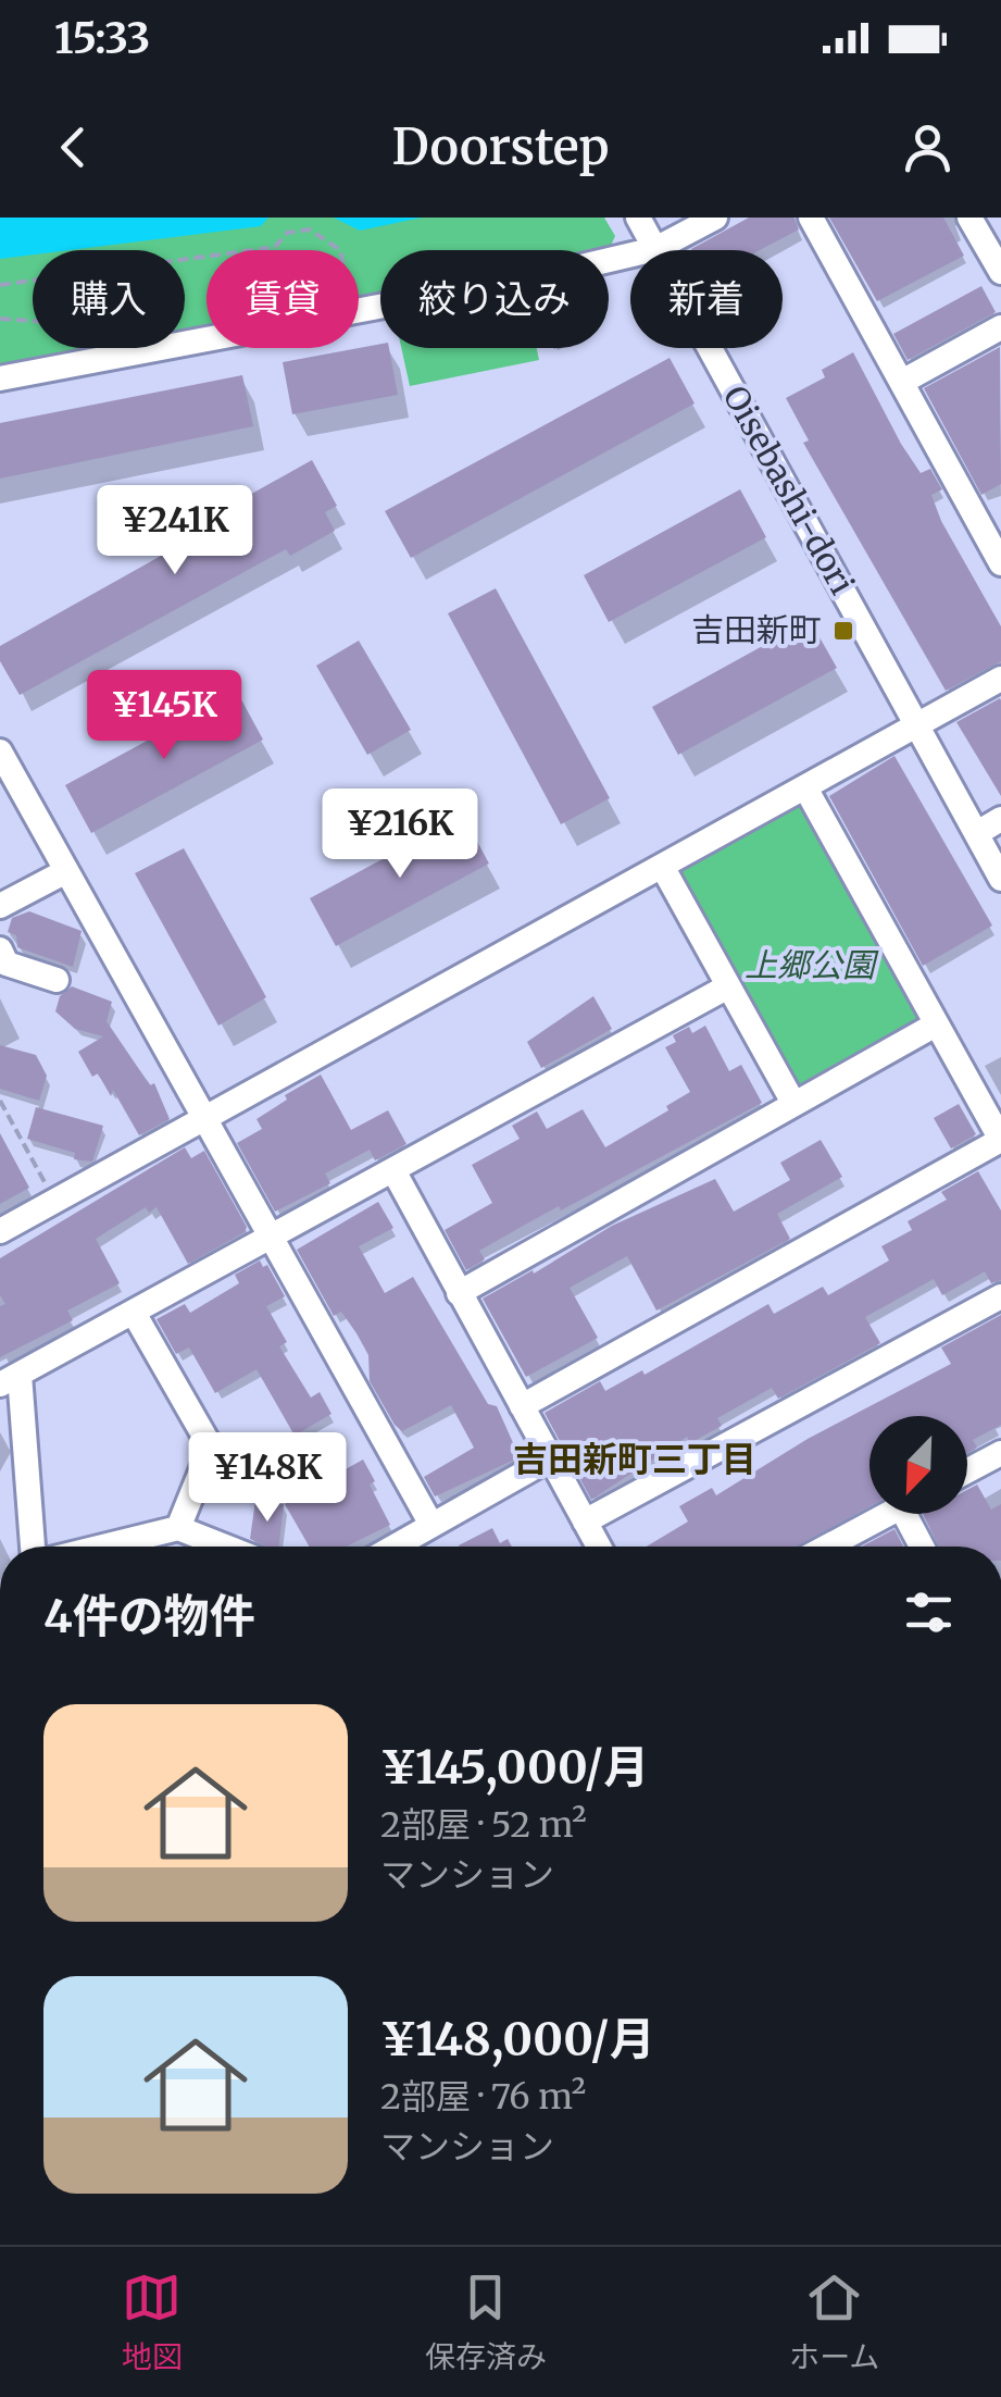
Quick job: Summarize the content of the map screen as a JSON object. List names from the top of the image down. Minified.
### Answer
{"streets":{"street":["Oisebashi-dori"]},"districts":["吉田新町三丁目"],"parks":["上郷公園"],"places":{"transit":["吉田新町"]},"north":"bottom left","page":{"status":"15:33","header":"Doorstep","chip":["購入","賃貸","絞り込み","新着"],"price":["¥241K","¥145K","¥216K","¥148K"],"heading":"4件の物件","list":[{"name":"¥145,000/月","note":"2部屋 · 52 m² · マンション"},{"name":"¥148,000/月","note":"2部屋 · 76 m² · マンション"}],"tabs":["地図","保存済み","ホーム"]}}
